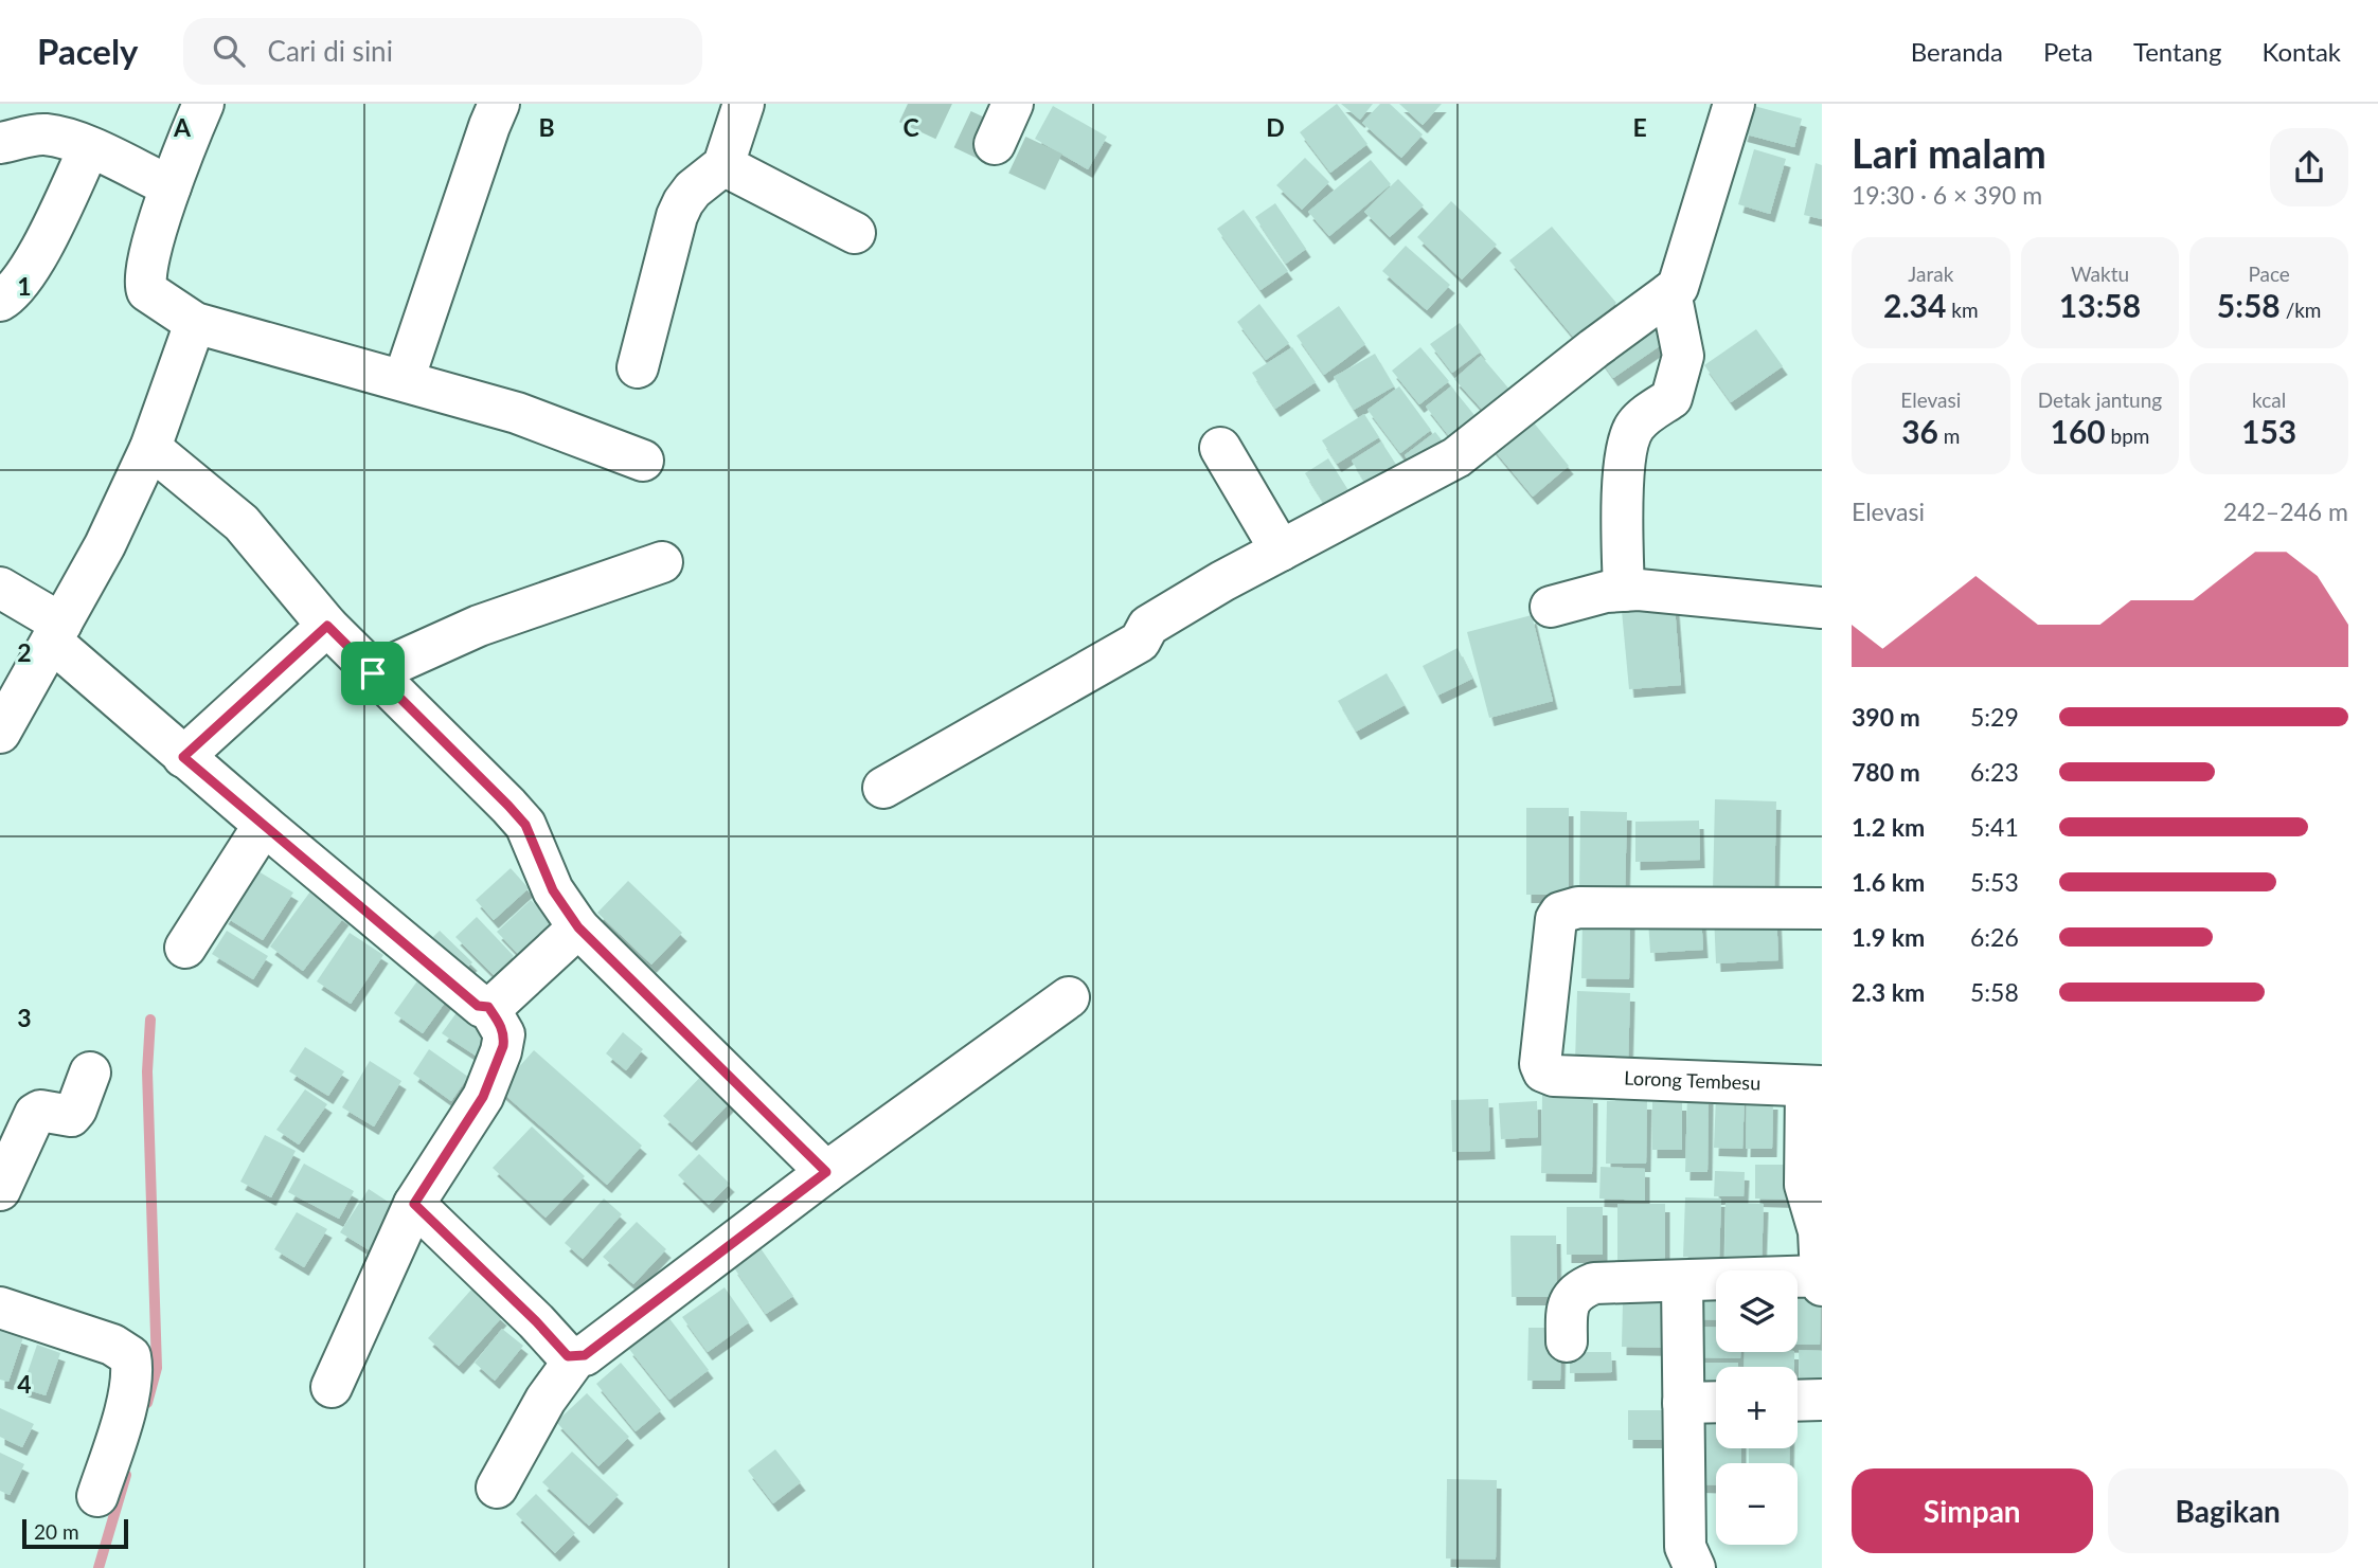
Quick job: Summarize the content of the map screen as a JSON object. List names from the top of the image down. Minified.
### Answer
{"streets":{"street":["Lorong Tembesu"]},"scale_bar":"20 m","page":{"header":"Pacely","search":"Cari di sini","nav":["Beranda","Peta","Tentang","Kontak"],"heading":["Lari malam","19:30 · 6 × 390 m"],"stats":[["Jarak","2.34 km"],["Waktu","13:58"],["Pace","5:58 /km"],["Elevasi","36 m"],["Detak jantung","160 bpm"],["kcal","153"]],"chart":["Elevasi","242–246 m"],"list":[{"name":"390 m","note":"5:29"},{"name":"780 m","note":"6:23"},{"name":"1.2 km","note":"5:41"},{"name":"1.6 km","note":"5:53"},{"name":"1.9 km","note":"6:26"},{"name":"2.3 km","note":"5:58"}],"map_buttons":["+","−"],"buttons":["Simpan","Bagikan"],"scale":"20 m"},"grid":{"columns":["A","B","C","D","E"],"rows":["1","2","3","4"]}}
